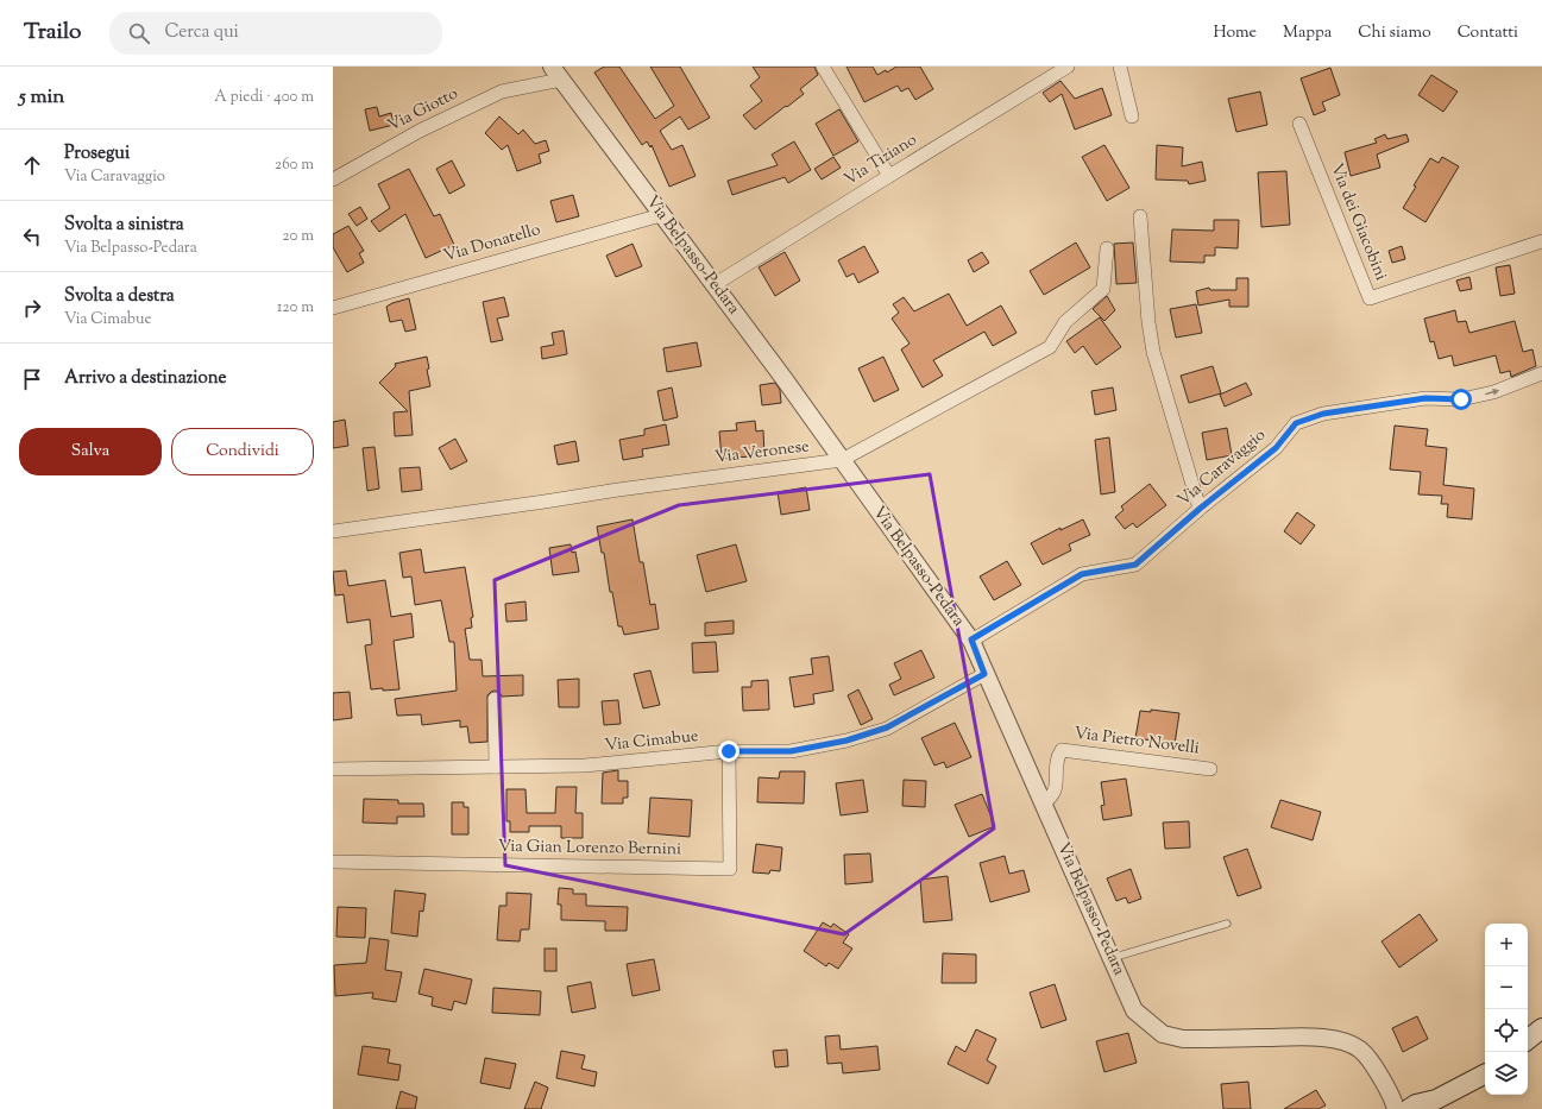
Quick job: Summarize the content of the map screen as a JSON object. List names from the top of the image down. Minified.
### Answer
{"streets":{"street":["Via Giotto","Via Tiziano","Via dei Giacobini","Via Donatello","Via Belpasso-Pedara","Via Veronese","Via Caravaggio","Via Cimabue","Via Pietro Novelli","Via Gian Lorenzo Bernini"]},"crossings":[["Via Giotto","Via Belpasso-Pedara"],["Via Tiziano","Via Belpasso-Pedara"],["Via Donatello","Via Belpasso-Pedara"],["Via Belpasso-Pedara","Via Veronese"],["Via Belpasso-Pedara","Via Caravaggio"],["Via Belpasso-Pedara","Via Cimabue"],["Via Belpasso-Pedara","Via Pietro Novelli"],["Via Cimabue","Via Gian Lorenzo Bernini"]],"one_way":["Via Caravaggio"],"page":{"header":"Trailo","search":"Cerca qui","nav":["Home","Mappa","Chi siamo","Contatti"],"heading":["5 min","A piedi · 400 m"],"list":[["Prosegui","Via Caravaggio","260 m"],["Svolta a sinistra","Via Belpasso-Pedara","20 m"],["Svolta a destra","Via Cimabue","120 m"],"Arrivo a destinazione"],"buttons":["Salva","Condividi"],"map_buttons":["+","−"]}}
